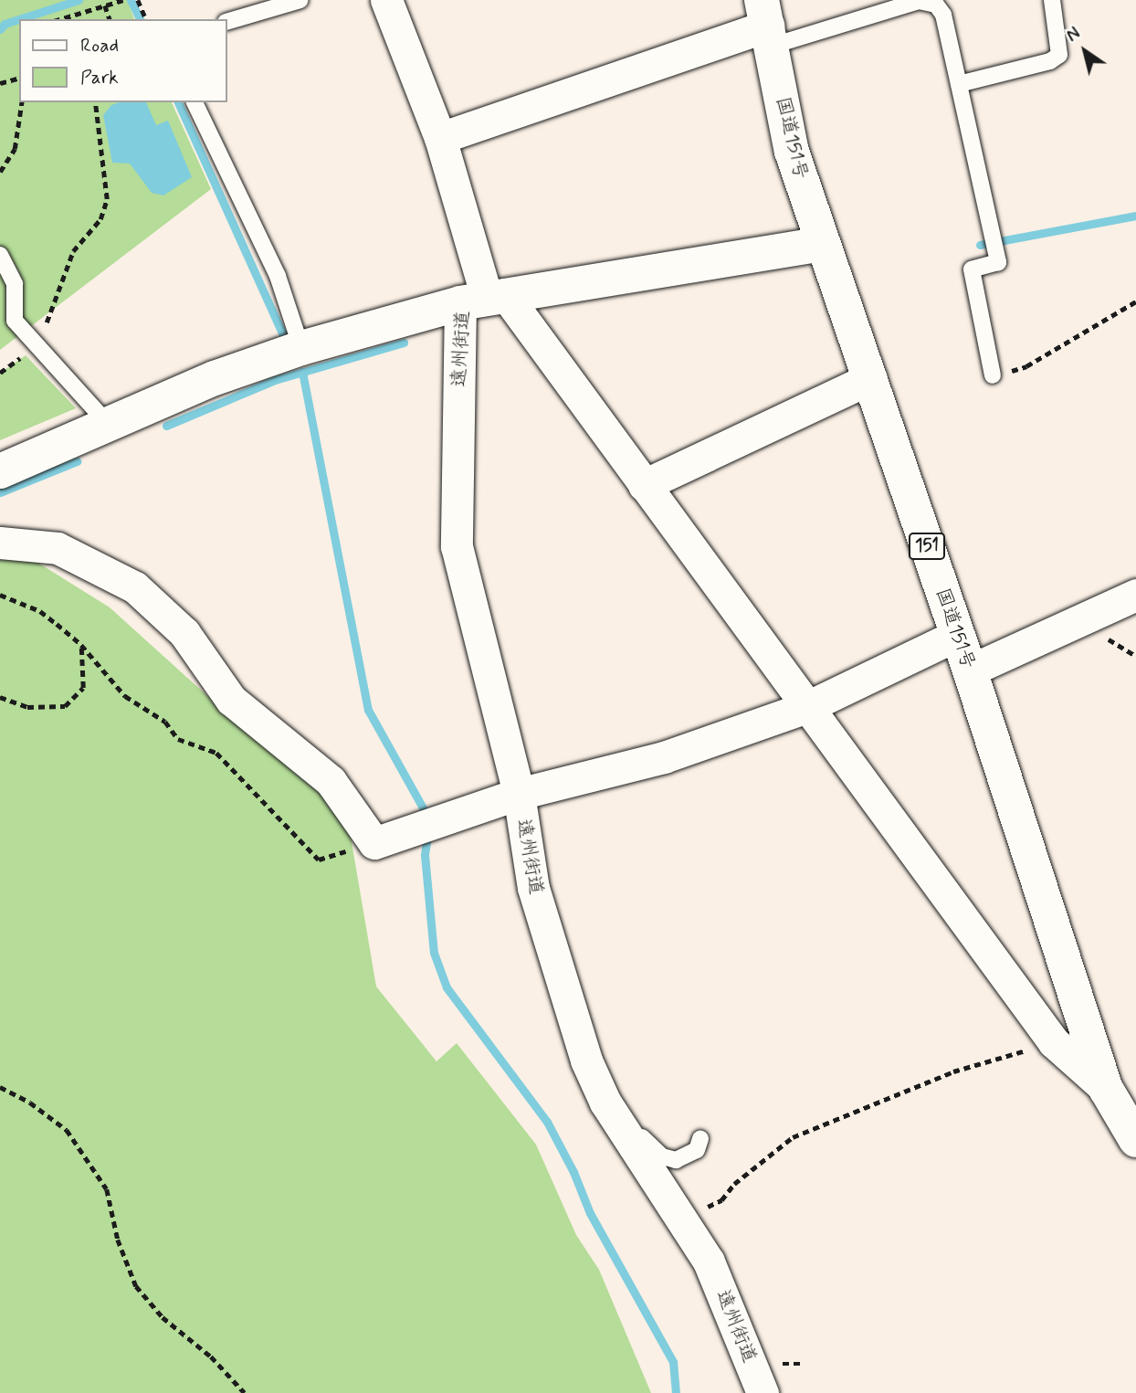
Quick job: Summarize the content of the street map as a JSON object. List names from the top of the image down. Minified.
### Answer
{"streets":{"main road":["国道151号","151"],"street":["遠州街道"]},"crossings":[["国道151号","遠州街道"]],"legend":["Road","Park"],"north":"top left"}
